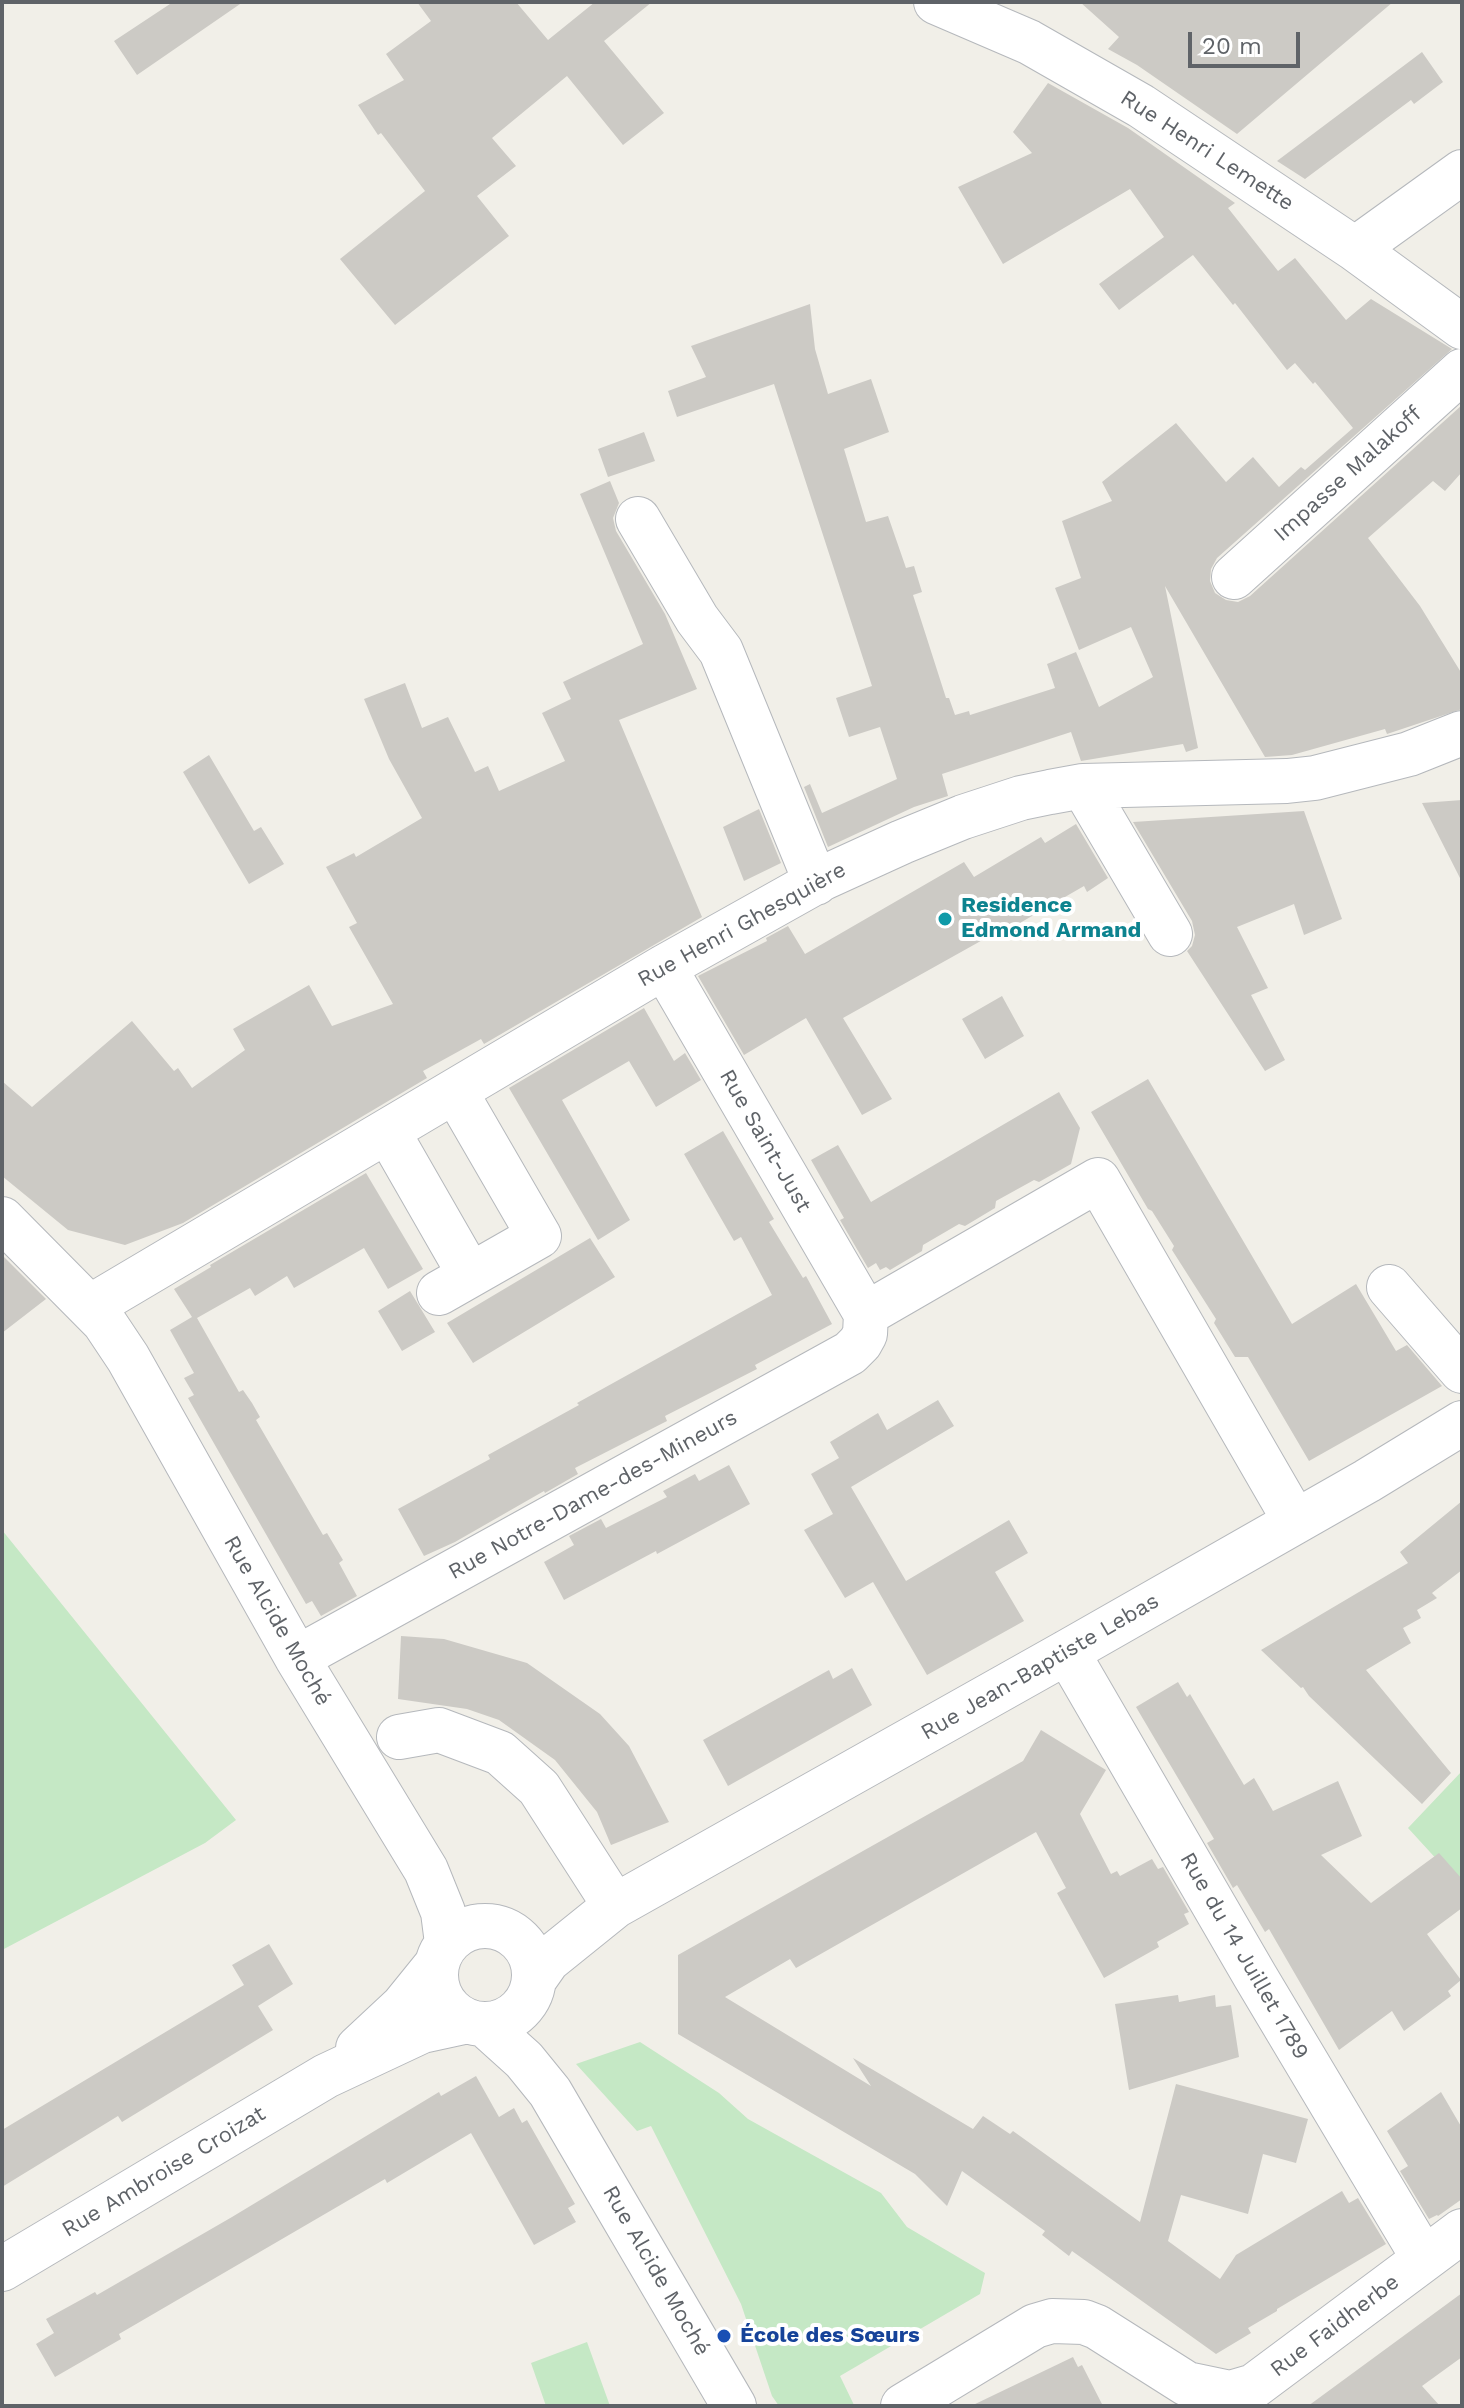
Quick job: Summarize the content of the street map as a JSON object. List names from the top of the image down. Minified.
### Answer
{"streets":{"street":["Rue Henri Lemette","Impasse Malakoff","Rue Henri Ghesquière","Rue Saint-Just","Rue Notre-Dame-des-Mineurs","Rue Alcide Moché","Rue Jean-Baptiste Lebas","Rue du 14 Juillet 1789","Rue Ambroise Croizat","Rue Faidherbe"]},"crossings":[["Rue Henri Ghesquière","Rue Saint-Just"],["Rue Henri Ghesquière","Rue Alcide Moché"],["Rue Saint-Just","Rue Notre-Dame-des-Mineurs"],["Rue Notre-Dame-des-Mineurs","Rue Alcide Moché"],["Rue Alcide Moché","Rue Jean-Baptiste Lebas"],["Rue Alcide Moché","Rue Ambroise Croizat"],["Rue Jean-Baptiste Lebas","Rue du 14 Juillet 1789"],["Rue Jean-Baptiste Lebas","Rue Ambroise Croizat"],["Rue du 14 Juillet 1789","Rue Faidherbe"]],"places":["Residence Edmond Armand","École des Sœurs"],"scale_bar":"20 m"}
